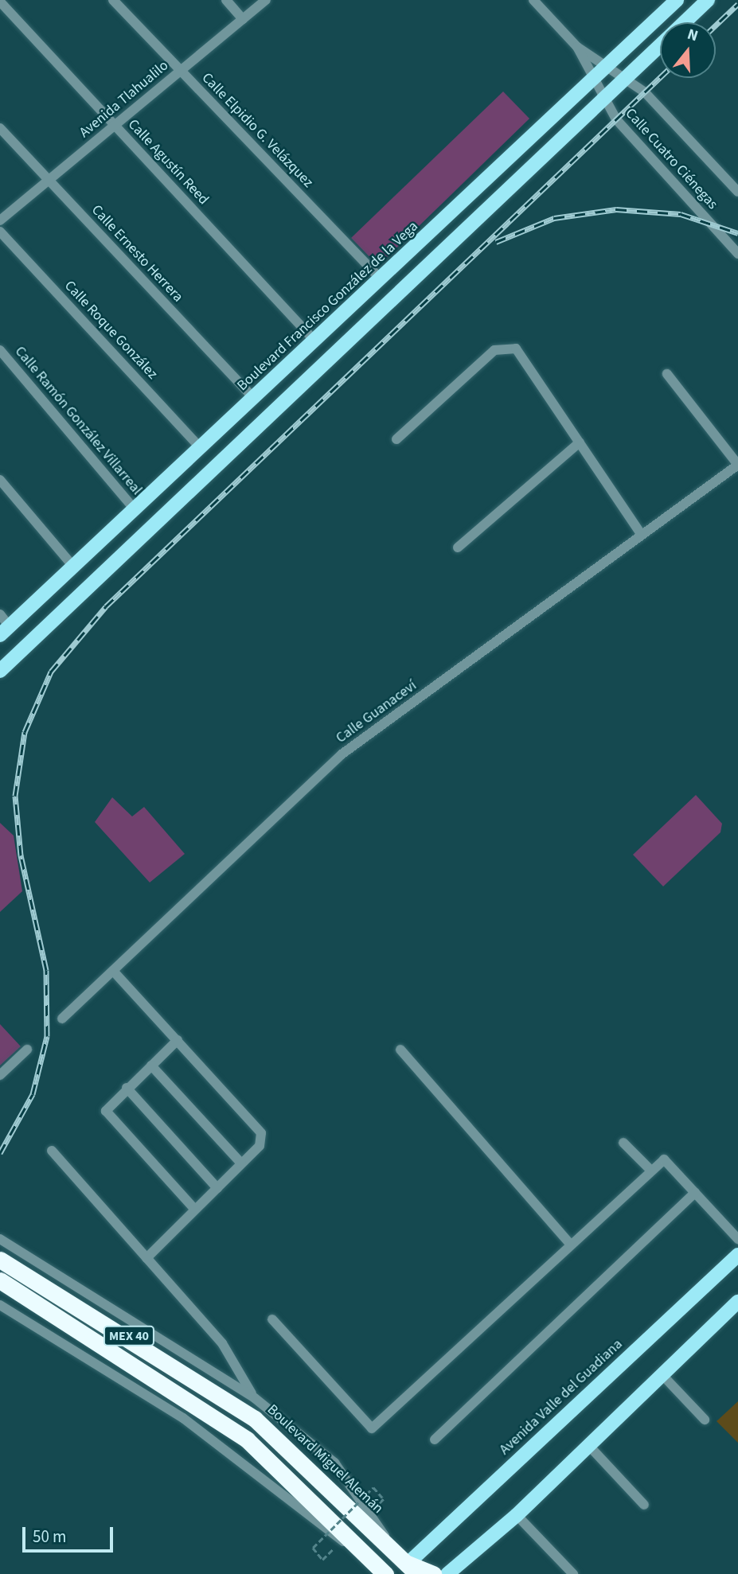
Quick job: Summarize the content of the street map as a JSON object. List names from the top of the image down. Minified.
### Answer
{"streets":{"highway":["MEX 40","Boulevard Miguel Alemán"],"main road":["Boulevard Francisco González de la Vega","Avenida Valle del Guadiana"],"street":["Avenida Tlahualilo","Calle Elpidio G. Velázquez","Calle Cuatro Ciénegas","Calle Agustín Reed","Calle Ernesto Herrera","Calle Roque González","Calle Ramón González Villarreal","Calle Guanaceví"]},"crossings":[["Avenida Tlahualilo","Calle Elpidio G. Velázquez"],["Avenida Tlahualilo","Calle Agustín Reed"],["Avenida Tlahualilo","Calle Ernesto Herrera"],["Calle Elpidio G. Velázquez","Boulevard Francisco González de la Vega"],["Calle Cuatro Ciénegas","Boulevard Francisco González de la Vega"],["Calle Agustín Reed","Boulevard Francisco González de la Vega"],["Calle Ernesto Herrera","Boulevard Francisco González de la Vega"],["Boulevard Francisco González de la Vega","Calle Roque González"],["Boulevard Francisco González de la Vega","Calle Ramón González Villarreal"],["Avenida Valle del Guadiana","Boulevard Miguel Alemán"]],"scale_bar":"50 m","north":"top"}
